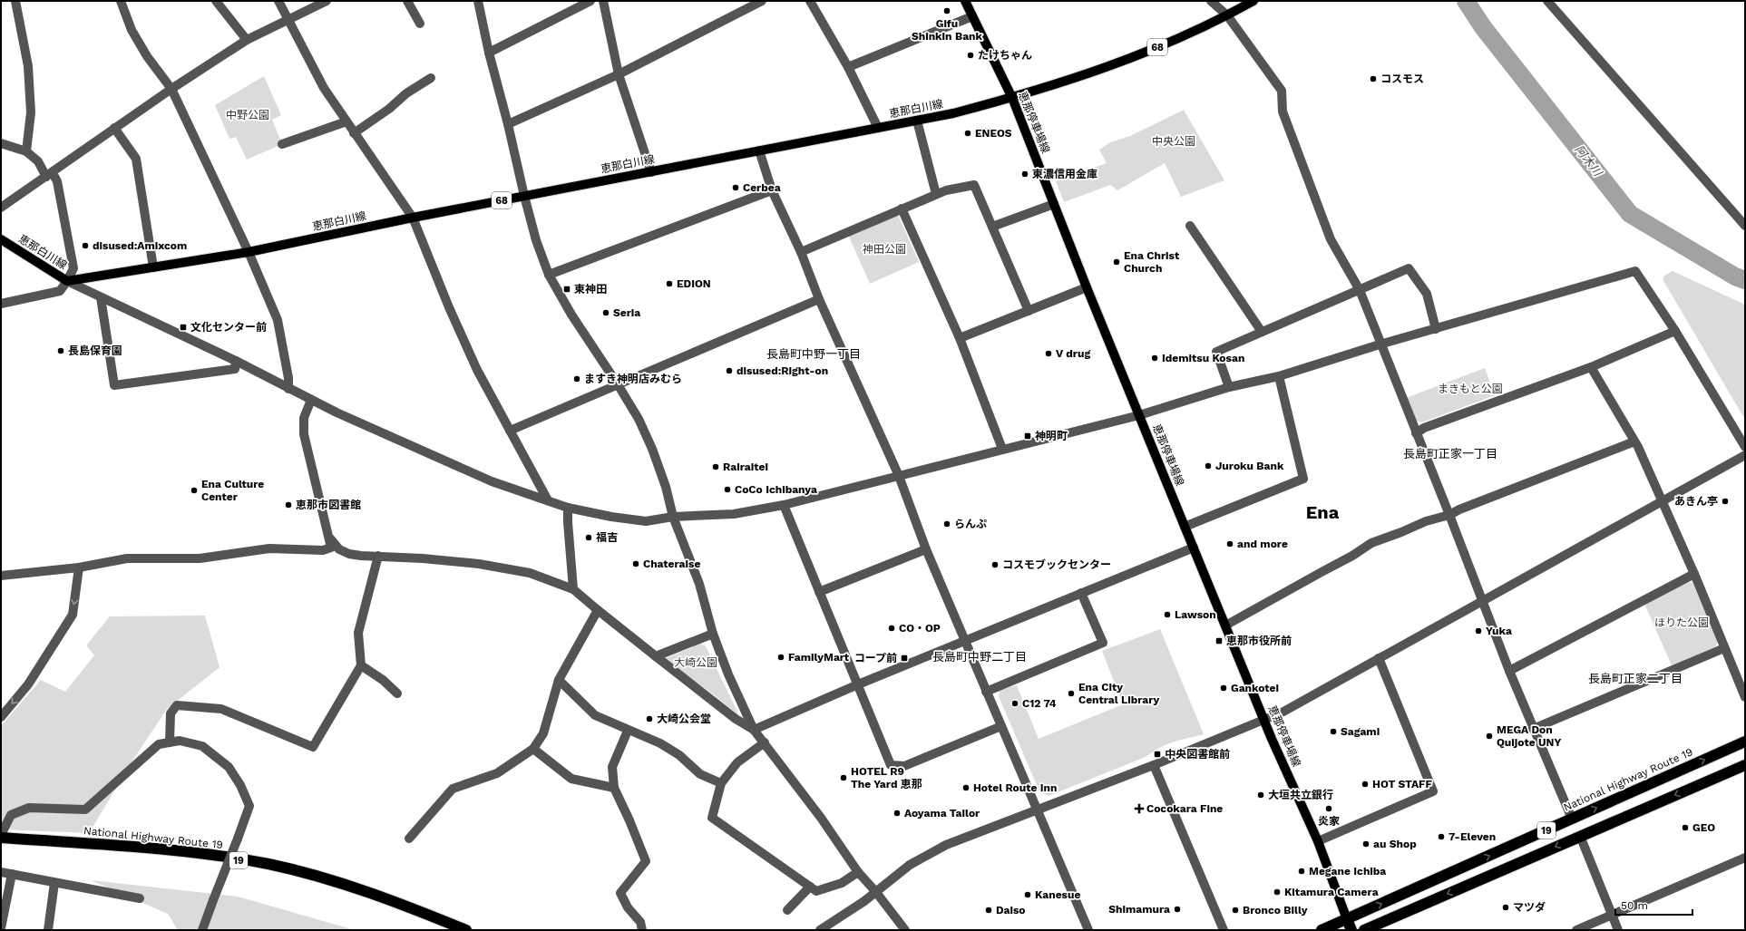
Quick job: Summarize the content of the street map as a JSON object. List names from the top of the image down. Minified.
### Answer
{"streets":{"highway":["National Highway Route 19","19"],"main road":["68","恵那白川線","恵那停車場線"]},"crossings":[["恵那白川線","恵那停車場線"],["恵那停車場線","National Highway Route 19"]],"districts":["長島町中野一丁目","長島町正家一丁目","Ena","長島町中野二丁目","長島町正家二丁目"],"water":["阿木川"],"parks":["中野公園","中央公園","神田公園","まきもと公園","ほりた公園","大崎公園"],"places":{"other":["Gifu Shinkin Bank","たけちゃん","コスモス","ENEOS","東濃信用金庫","Cerbea","disused:Amixcom","Ena Christ Church","EDION","Seria","長島保育園","V drug","Idemitsu Kosan","disused:Right-on","ますき神明店みむら","Juroku Bank","Rairaitei","CoCo Ichibanya","Ena Culture Center","あきん亭","恵那市図書館","らんぷ","福吉","and more","Chateraise","コスモブックセンター","Lawson","CO・OP","Yuka","FamilyMart","Gankotei","Ena City Central Library","C12 74","大崎公会堂","Sagami","MEGA Don Quijote UNY","HOTEL R9 The Yard 恵那","HOT STAFF","Hotel Route Inn","大垣共立銀行","炎家","Aoyama Tailor","GEO","7-Eleven","au Shop","Megane Ichiba","Kitamura Camera","Kanesue","マツダ","Shimamura","Daiso","Bronco Billy"],"transit":["東神田","文化センター前","神明町","恵那市役所前","コープ前","中央図書館前"],"health":["Cocokara Fine"]},"scale_bar":"50 m"}
